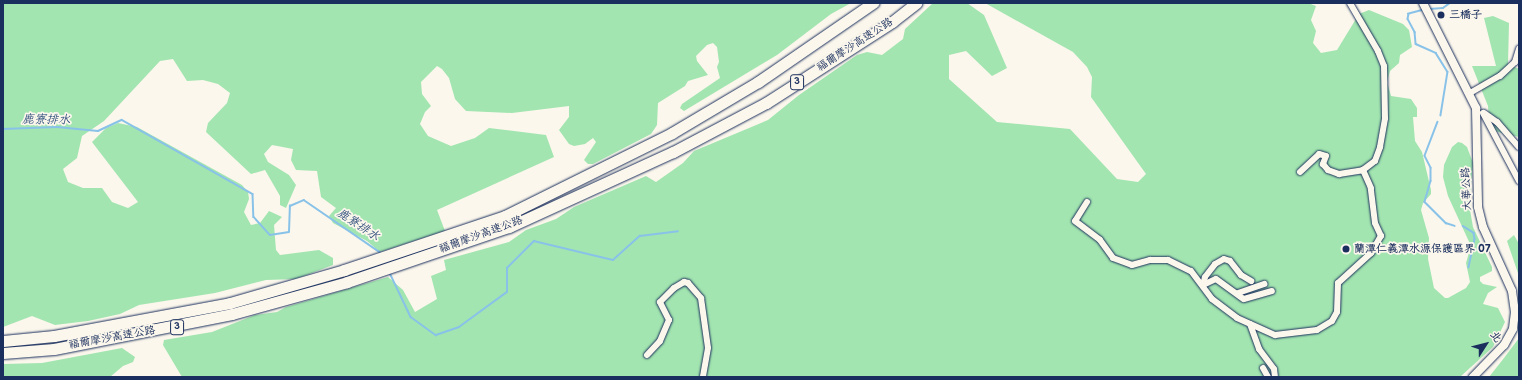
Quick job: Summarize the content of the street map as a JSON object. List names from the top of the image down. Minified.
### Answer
{"streets":{"highway":["福爾摩沙高速公路","3"],"main road":["大華公路"]},"water":["鹿寮排水"],"places":["三橋子","蘭潭仁義潭水源保護區界 07"],"north":"top right"}
